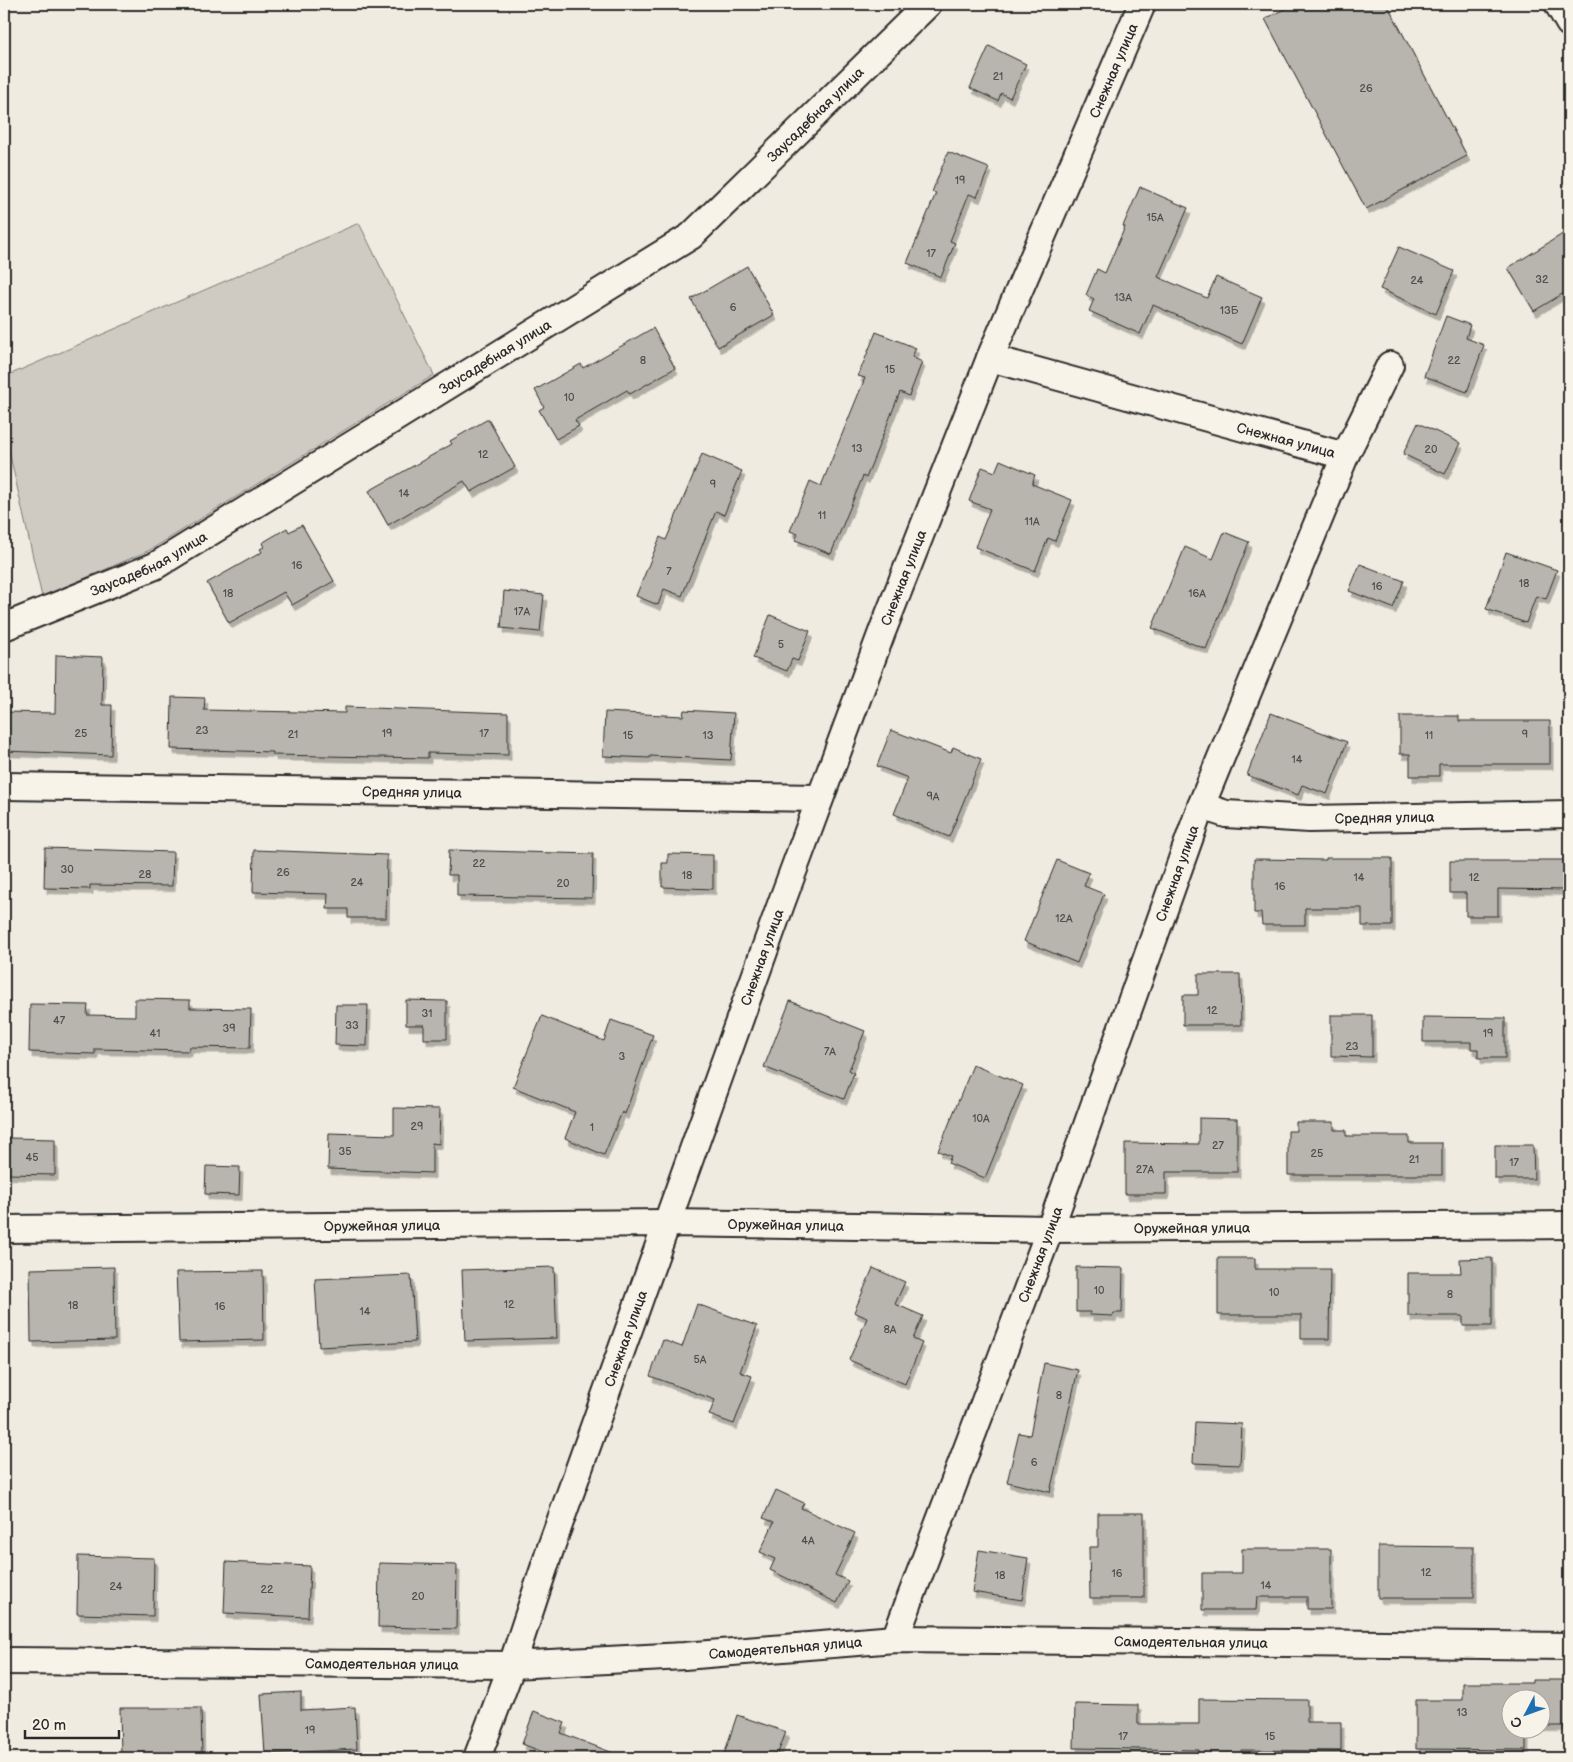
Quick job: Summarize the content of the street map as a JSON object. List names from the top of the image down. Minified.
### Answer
{"streets":{"street":["Снежная улица","Заусадебная улица","Средняя улица","Оружейная улица","Самодеятельная улица"]},"crossings":[["Снежная улица","Средняя улица"],["Снежная улица","Оружейная улица"],["Снежная улица","Самодеятельная улица"]],"house_numbers":["21","26","19","15А","17","32","24","13А","6","13Б","8","22","15","10","13","20","12","9","14","11","11А","16","7","18","16","18","16А","17А","5","23","25","19","17","21","9","15","13","11","14","9А","22","30","26","28","18","14","12","24","20","16","12А","12","31","47","33","39","41","19","23","7А","3","10А","29","1","27","35","25","45","21","17","27А","10","10","8","12","18","16","14","8А","5А","8","6","4А","12","16","18","14","24","22","20","13","19","17","15"],"scale_bar":"20 m","north":"bottom left"}
